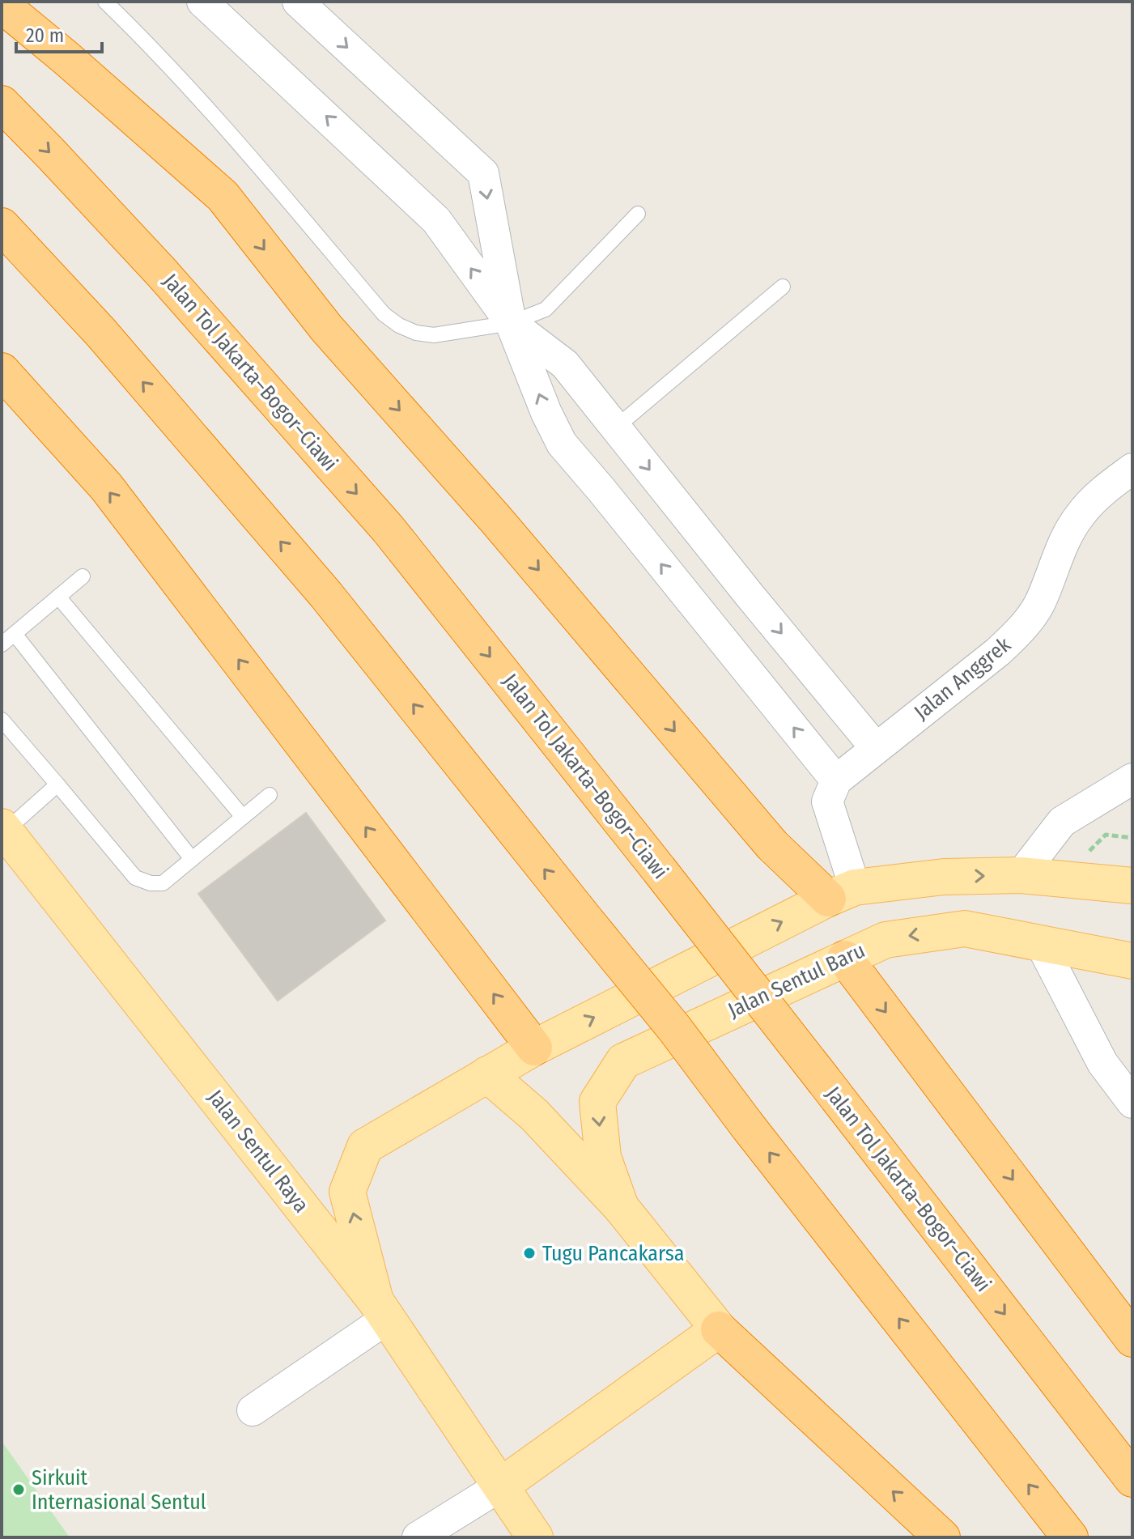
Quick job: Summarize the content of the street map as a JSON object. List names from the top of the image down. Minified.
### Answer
{"streets":{"highway":["Jalan Tol Jakarta–Bogor–Ciawi"],"main road":["Jalan Sentul Baru","Jalan Sentul Raya"],"street":["Jalan Anggrek"]},"places":["Tugu Pancakarsa","Sirkuit Internasional Sentul"],"scale_bar":"20 m"}
